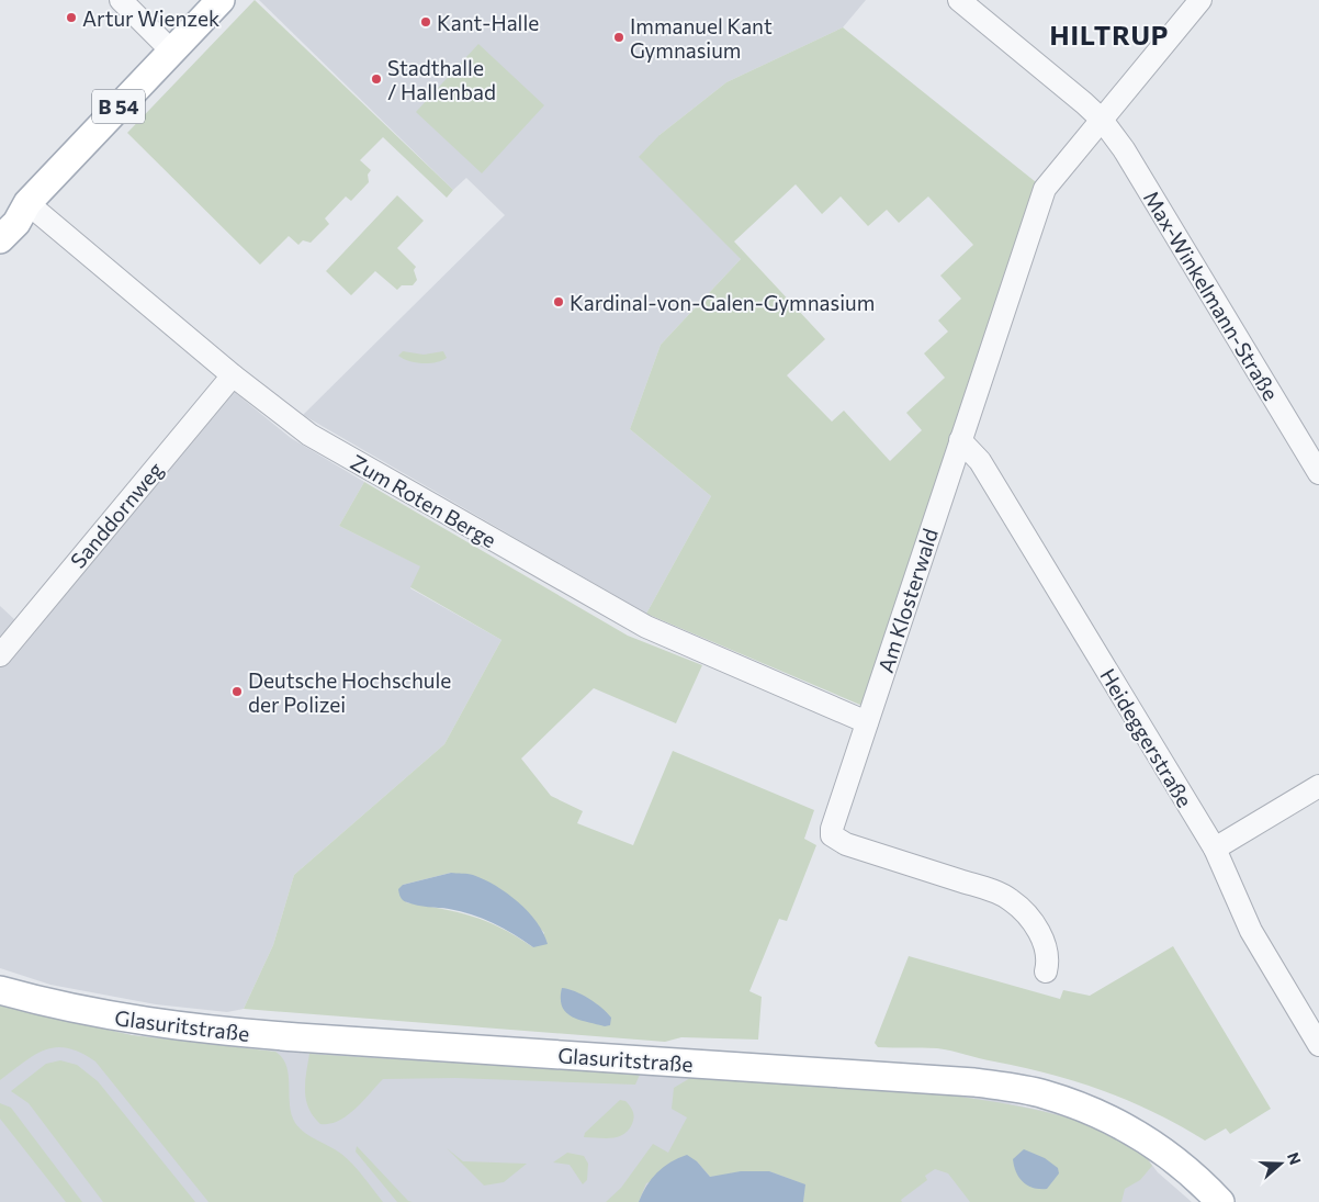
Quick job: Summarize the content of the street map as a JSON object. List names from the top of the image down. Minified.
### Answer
{"streets":{"main road":["B 54","Glasuritstraße"],"street":["Max-Winkelmann-Straße","Zum Roten Berge","Sanddornweg","Am Klosterwald","Heideggerstraße"]},"crossings":[["B 54","Zum Roten Berge"],["Max-Winkelmann-Straße","Am Klosterwald"],["Zum Roten Berge","Sanddornweg"],["Zum Roten Berge","Am Klosterwald"],["Am Klosterwald","Heideggerstraße"]],"districts":["HILTRUP"],"places":["Artur Wienzek","Kant-Halle","Immanuel Kant Gymnasium","Stadthalle / Hallenbad","Kardinal-von-Galen-Gymnasium","Deutsche Hochschule der Polizei"],"north":"right"}
